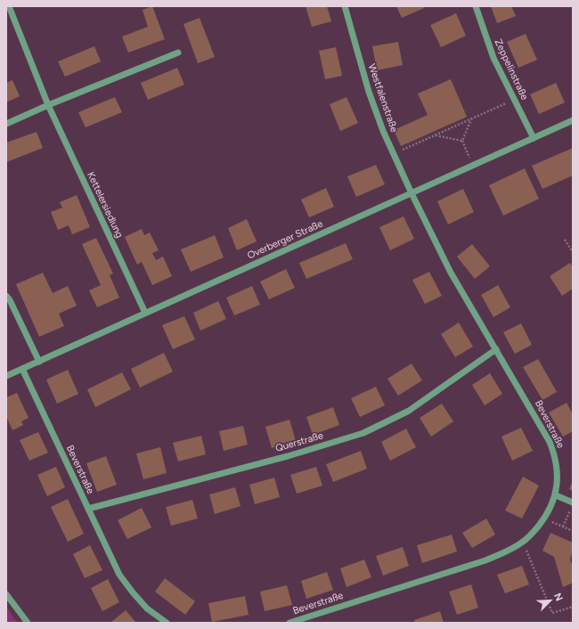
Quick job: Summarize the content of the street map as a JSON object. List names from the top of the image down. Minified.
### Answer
{"streets":{"street":["Zeppelinstraße","Westfalenstraße","Kettelersiedlung","Overberger Straße","Beverstraße","Querstraße"]},"crossings":[["Zeppelinstraße","Overberger Straße"],["Westfalenstraße","Overberger Straße"],["Westfalenstraße","Beverstraße"],["Kettelersiedlung","Overberger Straße"],["Overberger Straße","Beverstraße"],["Beverstraße","Querstraße"]],"north":"top right"}
